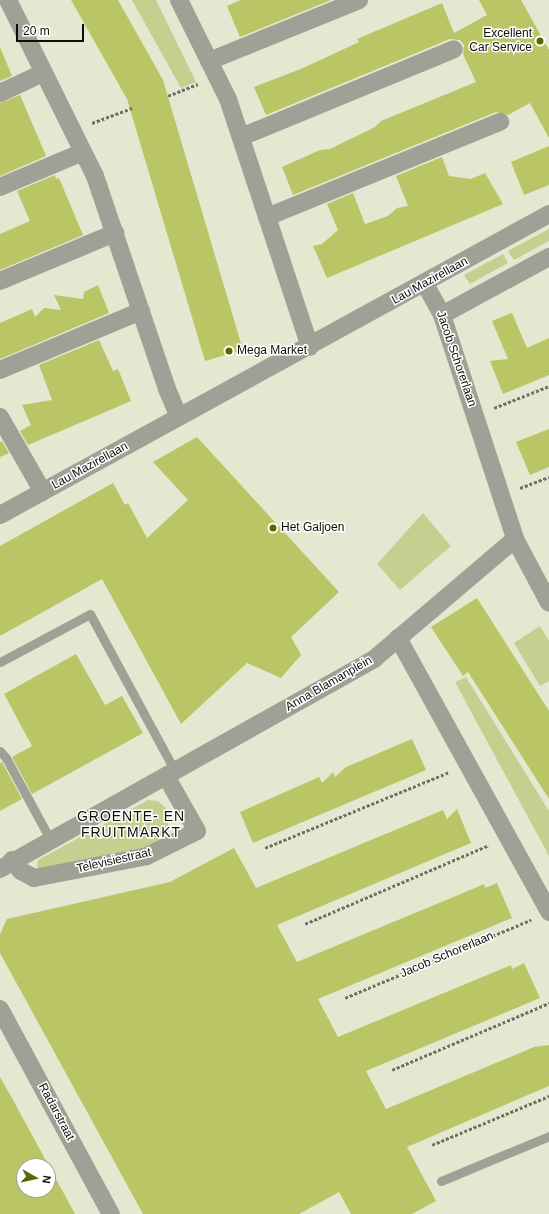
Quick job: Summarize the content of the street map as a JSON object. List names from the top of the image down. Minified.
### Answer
{"streets":{"street":["Lau Mazirellaan","Jacob Schorerlaan","Anna Blamanplein","Televisiestraat","Radarstraat"]},"crossings":[["Lau Mazirellaan","Jacob Schorerlaan"],["Jacob Schorerlaan","Anna Blamanplein"],["Anna Blamanplein","Televisiestraat"]],"districts":["GROENTE- EN FRUITMARKT"],"places":["Excellent Car Service","Mega Market","Het Galjoen"],"scale_bar":"20 m","north":"right"}
